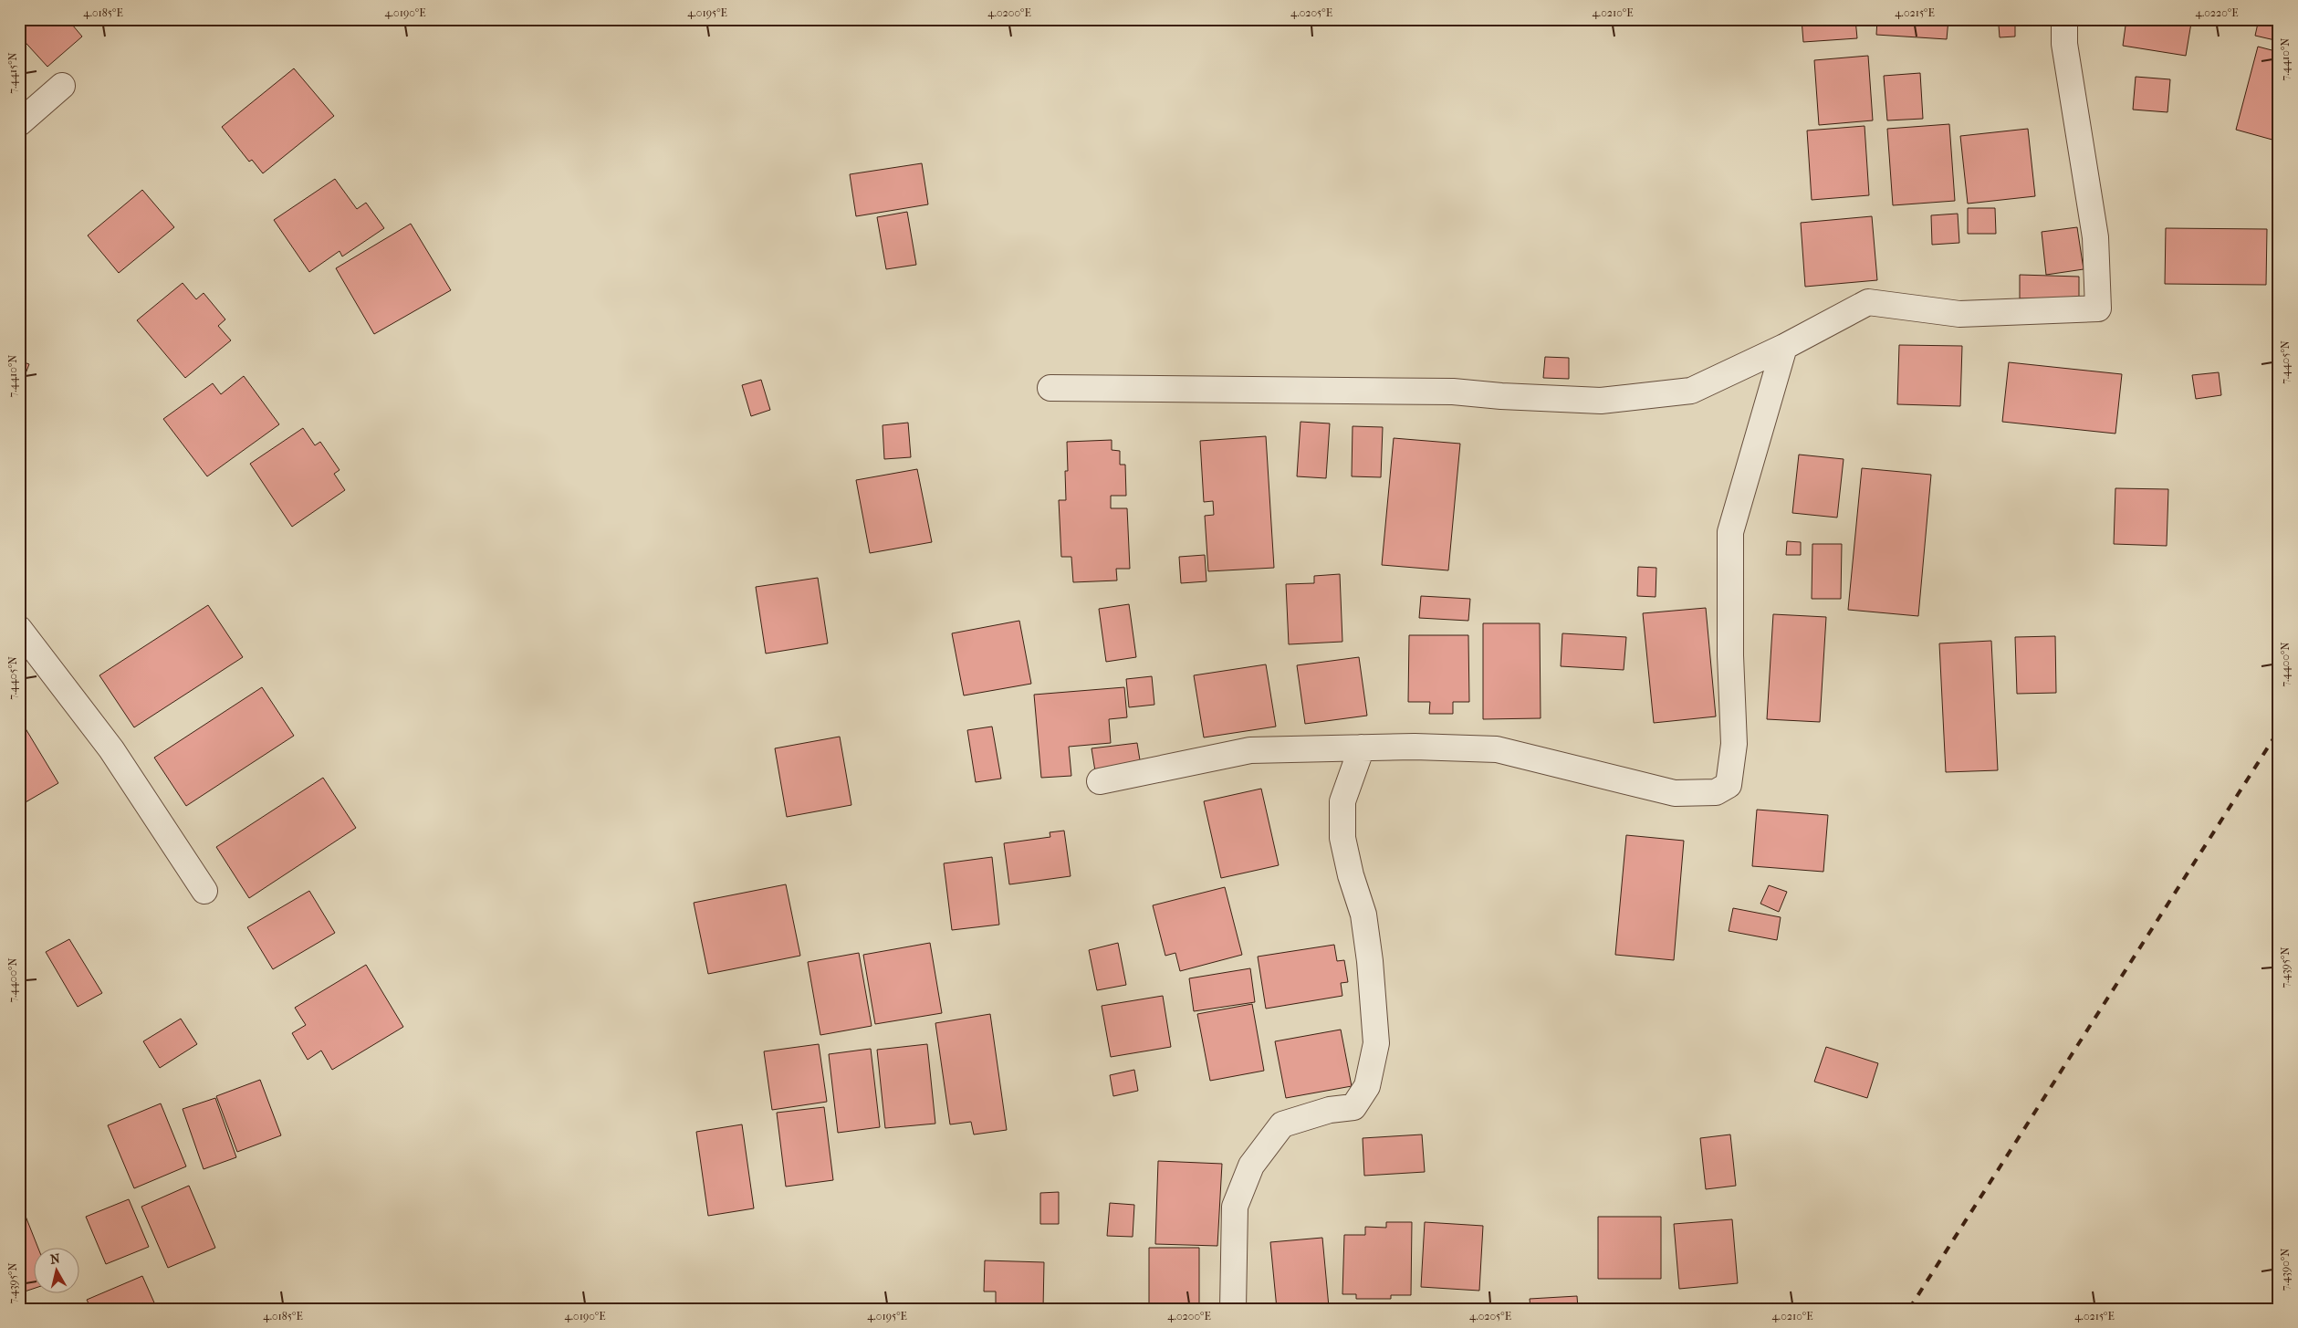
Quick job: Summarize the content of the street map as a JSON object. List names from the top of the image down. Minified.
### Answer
{"north":"top","coordinates":["4.0185°E","4.0190°E","4.0195°E","4.0200°E","4.0205°E","4.0210°E","4.0215°E","4.0220°E","7.4410°N","7.4415°N","7.4405°N","7.4400°N","7.4395°N","7.4390°N"]}
